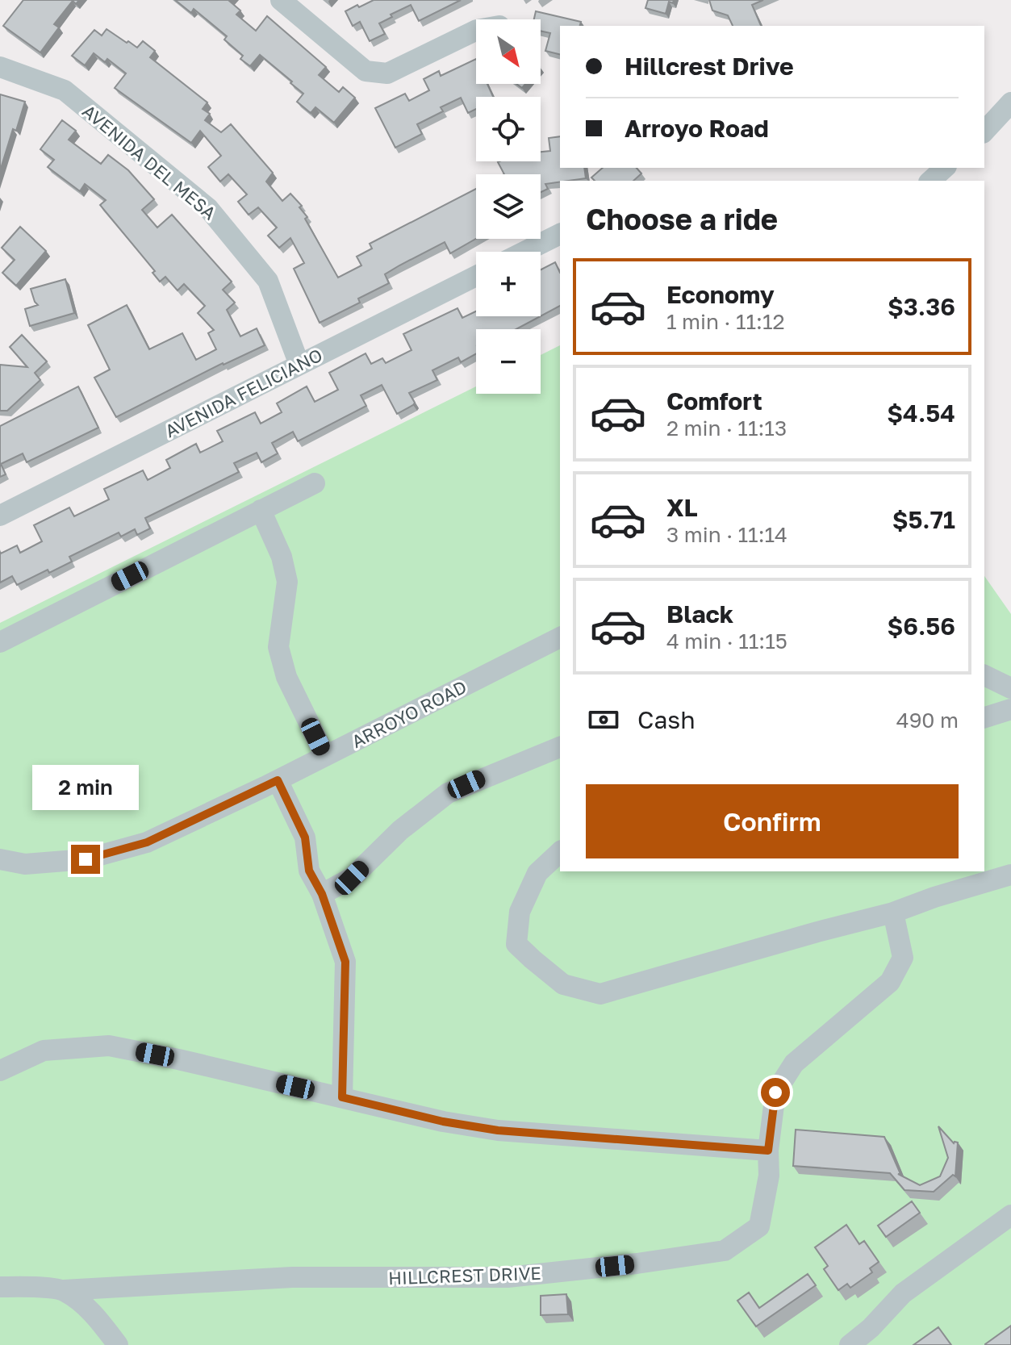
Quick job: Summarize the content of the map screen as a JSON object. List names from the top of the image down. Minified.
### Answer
{"streets":{"street":["AVENIDA DEL MESA","AVENIDA FELICIANO","ARROYO ROAD","HILLCREST DRIVE"]},"crossings":[["AVENIDA DEL MESA","AVENIDA FELICIANO"]],"north":"bottom right","page":{"map_buttons":["+","−"],"banner":["Hillcrest Drive","Arroyo Road"],"heading":"Choose a ride","list":[{"name":"Economy","note":"1 min · 11:12","value":"$3.36"},{"name":"Comfort","note":"2 min · 11:13","value":"$4.54"},{"name":"XL","note":"3 min · 11:14","value":"$5.71"},{"name":"Black","note":"4 min · 11:15","value":"$6.56"}],"pay":["Cash","490 m"],"bubble":"2 min","buttons":"Confirm"}}
